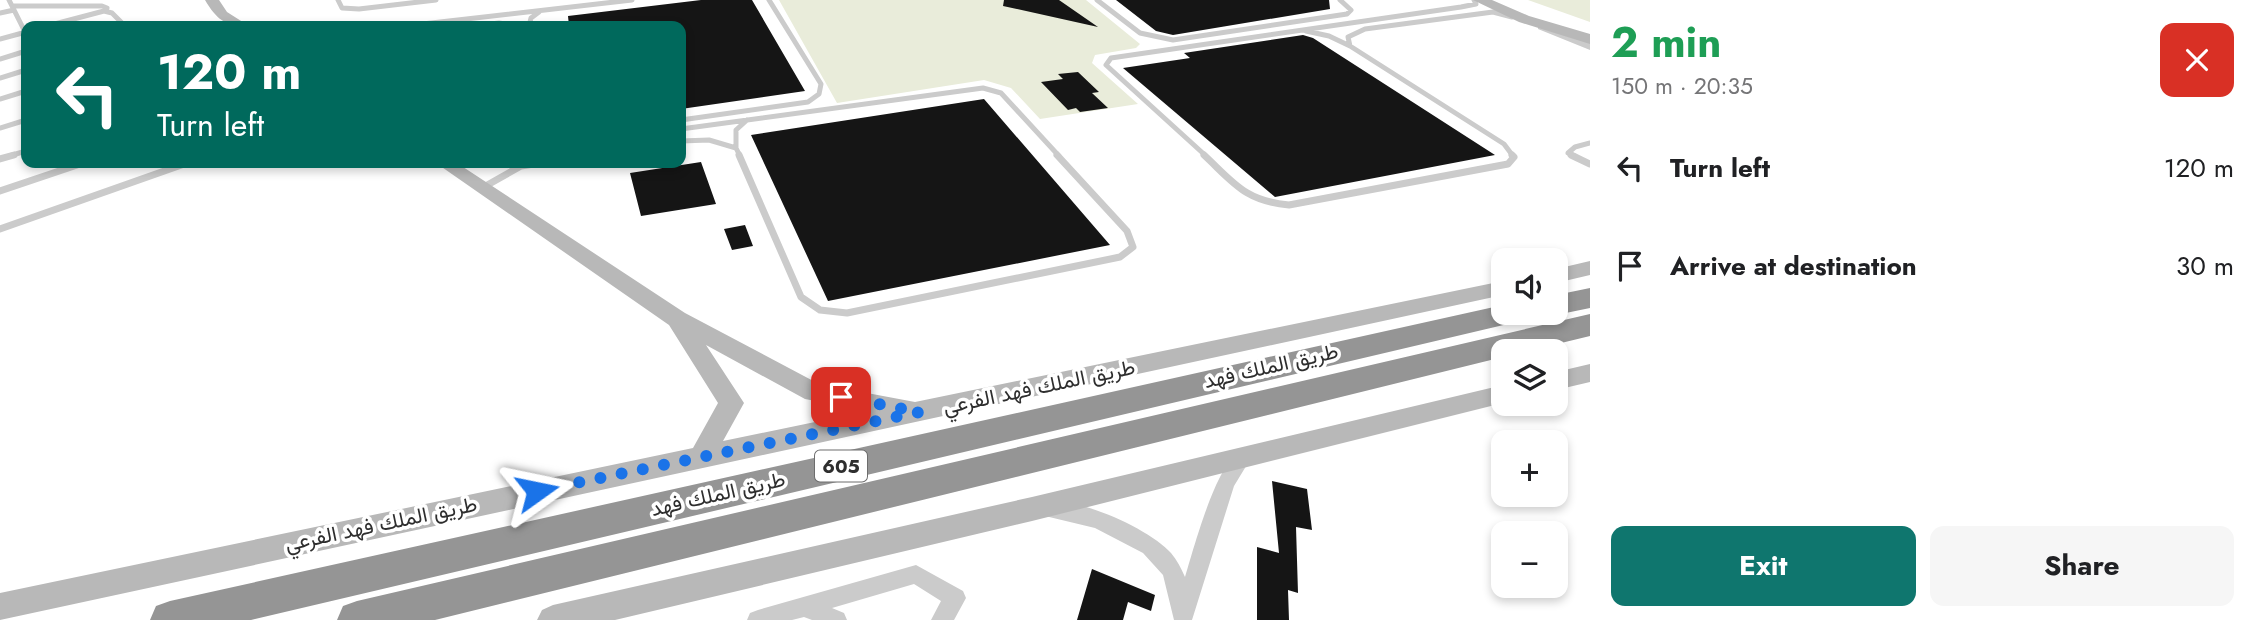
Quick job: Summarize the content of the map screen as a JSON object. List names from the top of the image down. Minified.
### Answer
{"streets":{"highway":["طريق الملك فهد","605"],"main road":["طريق الملك فهد الفرعي"]},"page":{"heading":["2 min","150 m · 20:35"],"turn":["120 m","Turn left"],"list":[{"name":"Turn left","value":"120 m"},{"name":"Arrive at destination","value":"30 m"}],"map_buttons":["+","−"],"buttons":["Exit","Share"]}}
